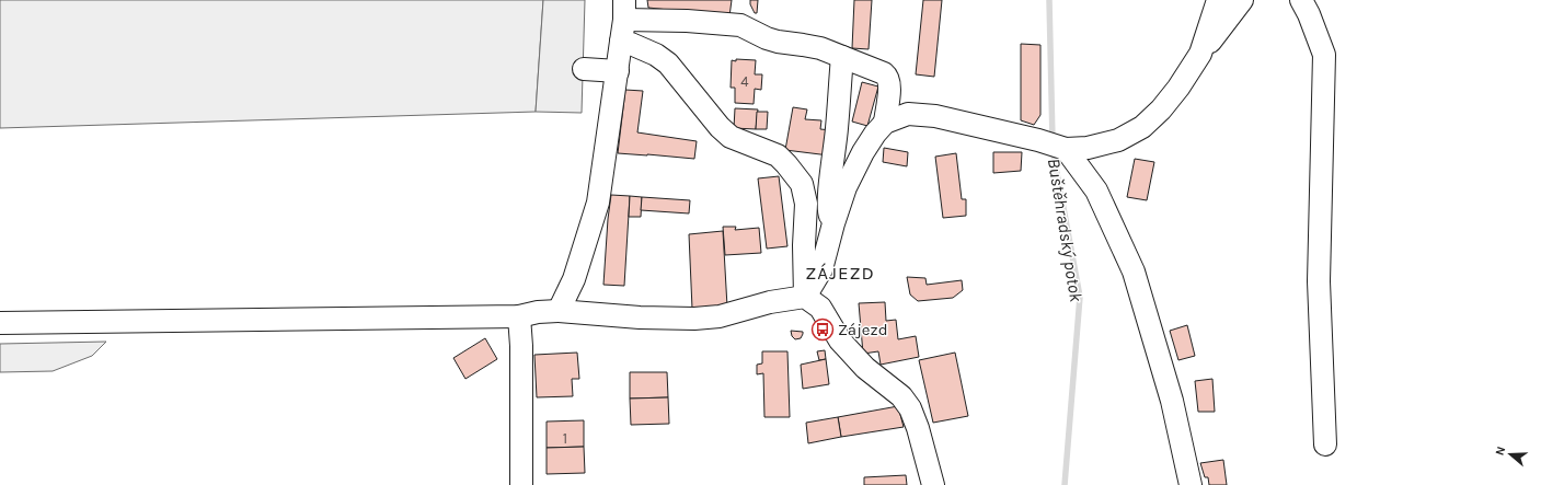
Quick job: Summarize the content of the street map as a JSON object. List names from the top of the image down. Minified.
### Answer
{"districts":["ZÁJEZD"],"water":["Buštěhradský potok"],"places":{"bus stop":["Zájezd"]},"house_numbers":["4","1"],"north":"left"}
